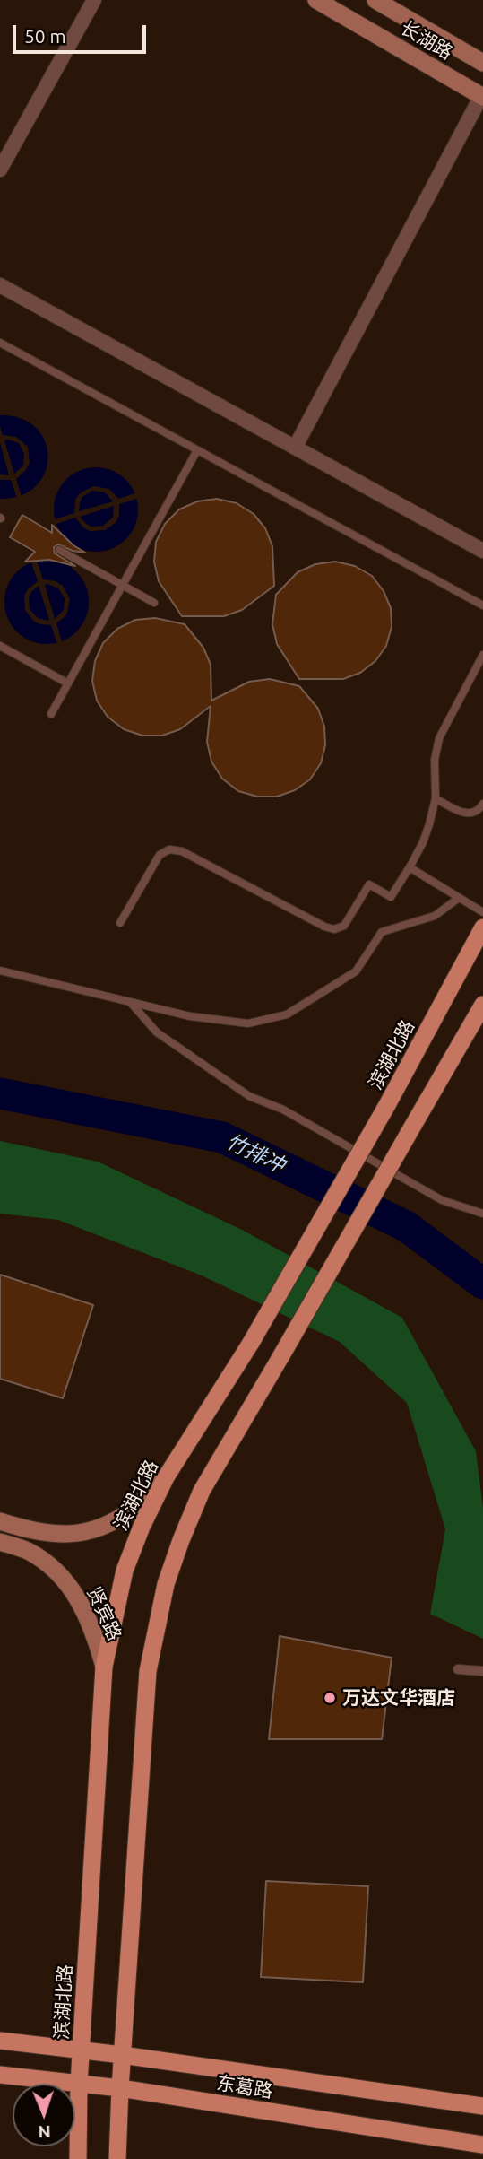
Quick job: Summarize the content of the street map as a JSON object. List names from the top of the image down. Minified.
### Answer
{"streets":{"main road":["长湖路","滨湖北路","贤宾路","东葛路"]},"crossings":[["滨湖北路","贤宾路"],["滨湖北路","东葛路"]],"water":["竹排冲"],"places":["万达文华酒店"],"scale_bar":"50 m","north":"bottom"}
